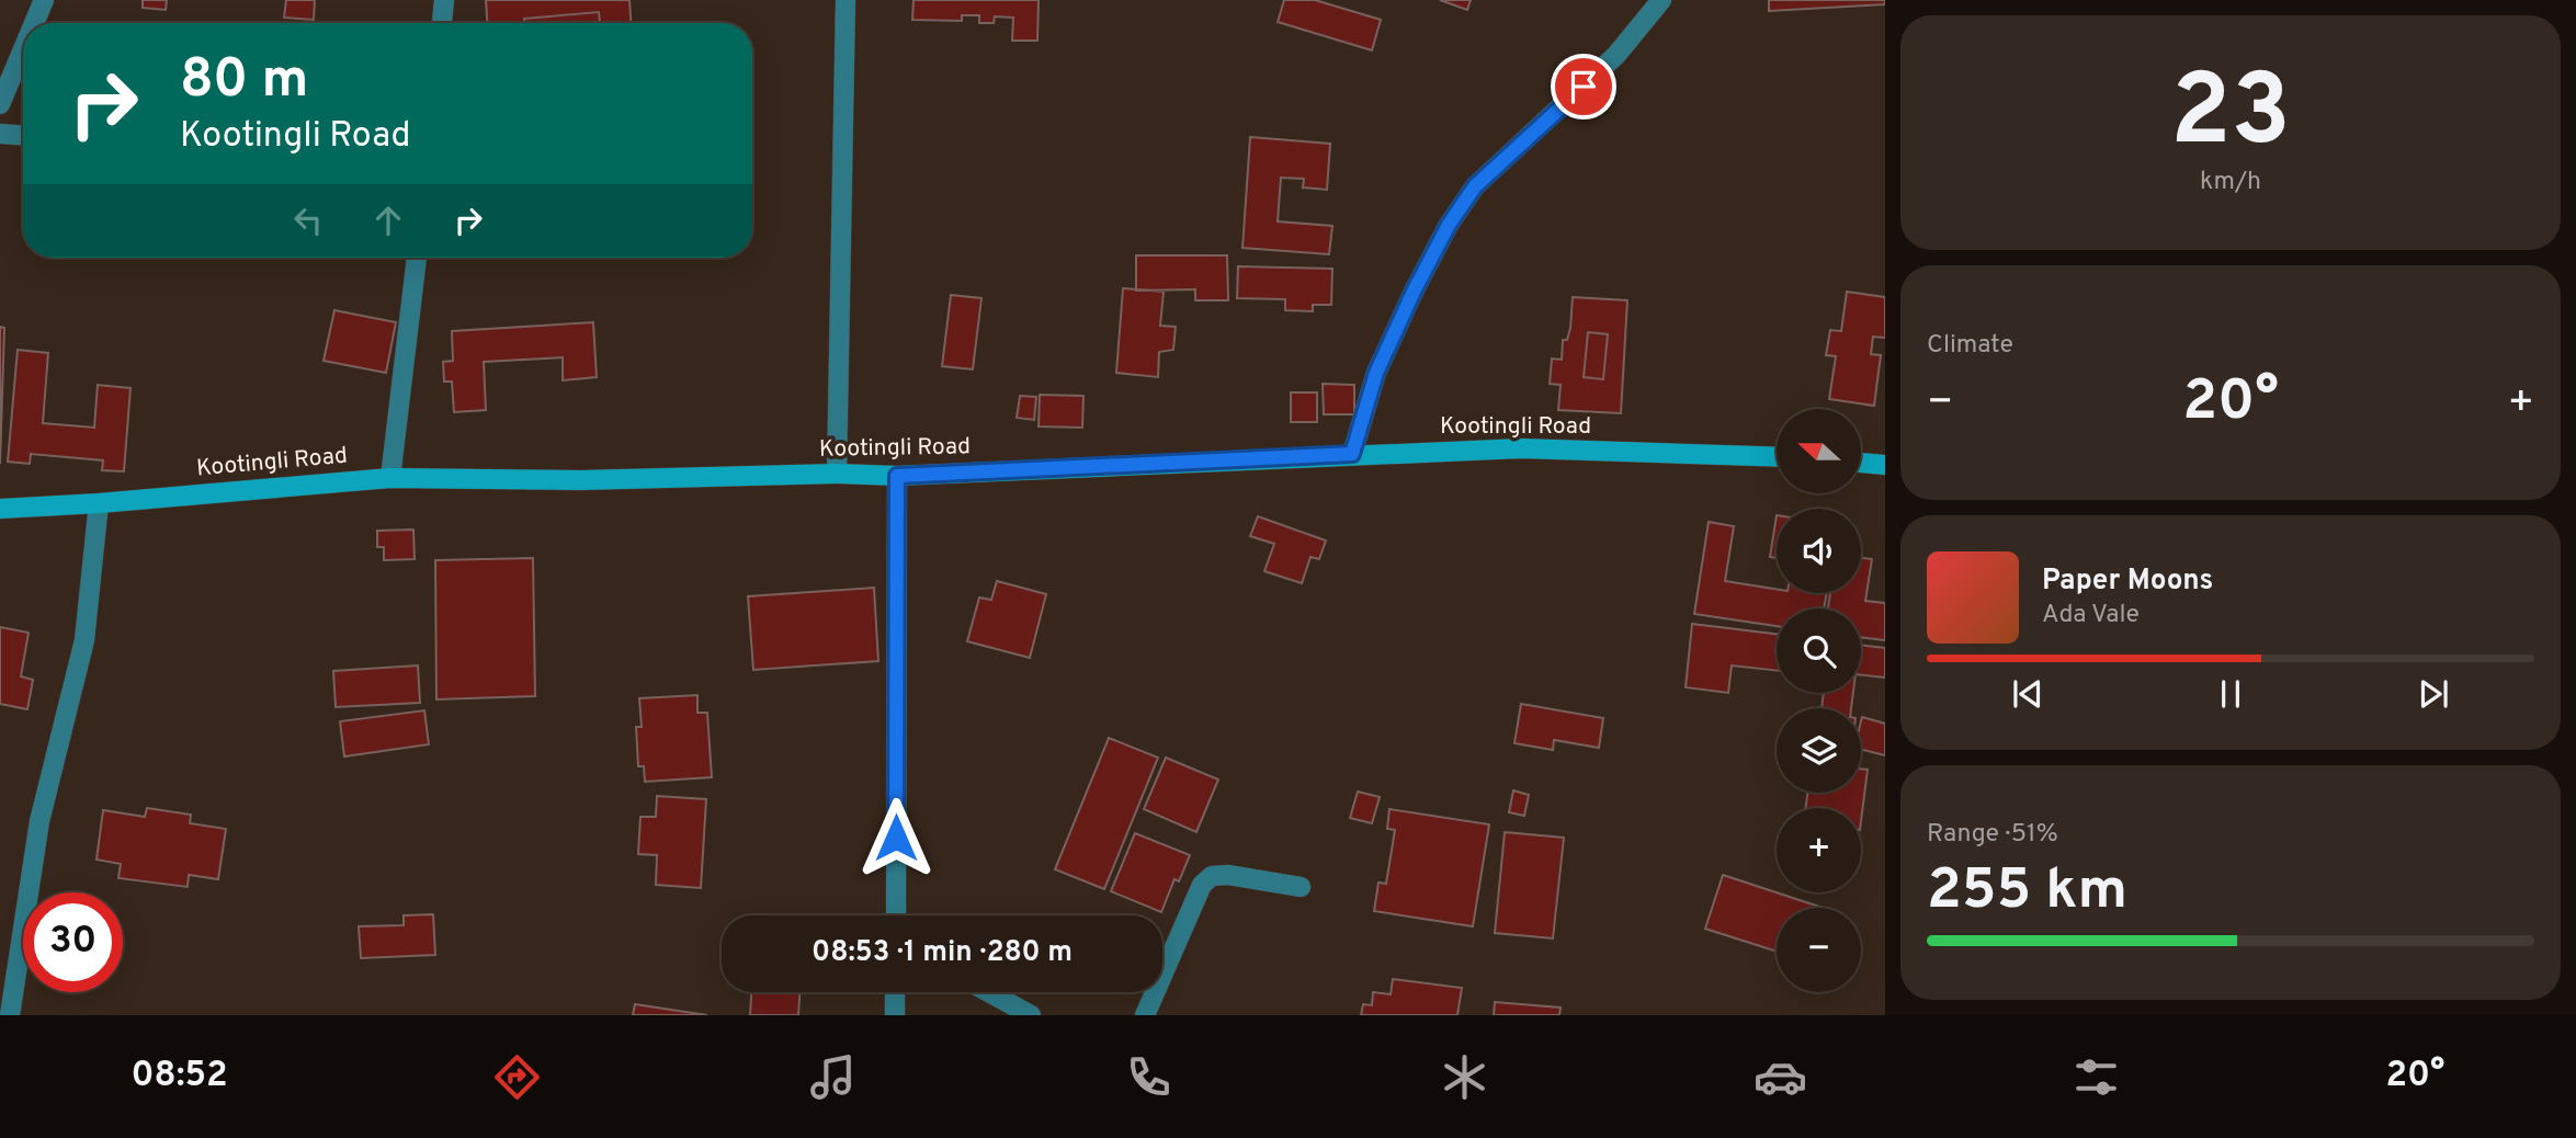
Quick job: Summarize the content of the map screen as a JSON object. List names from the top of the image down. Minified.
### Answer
{"streets":{"street":["Kootingli Road"]},"north":"left","page":{"tile":[["23","km/h"],"Climate",["Range · 51%","255 km"]],"turn":["80 m","Kootingli Road"],"heat":["−","20°","+"],"map_buttons":["+","−"],"song":["Paper Moons","Ada Vale"],"limit":"30","trip":"08:53 · 1 min · 280 m","tabs":["08:52","20°"]}}
